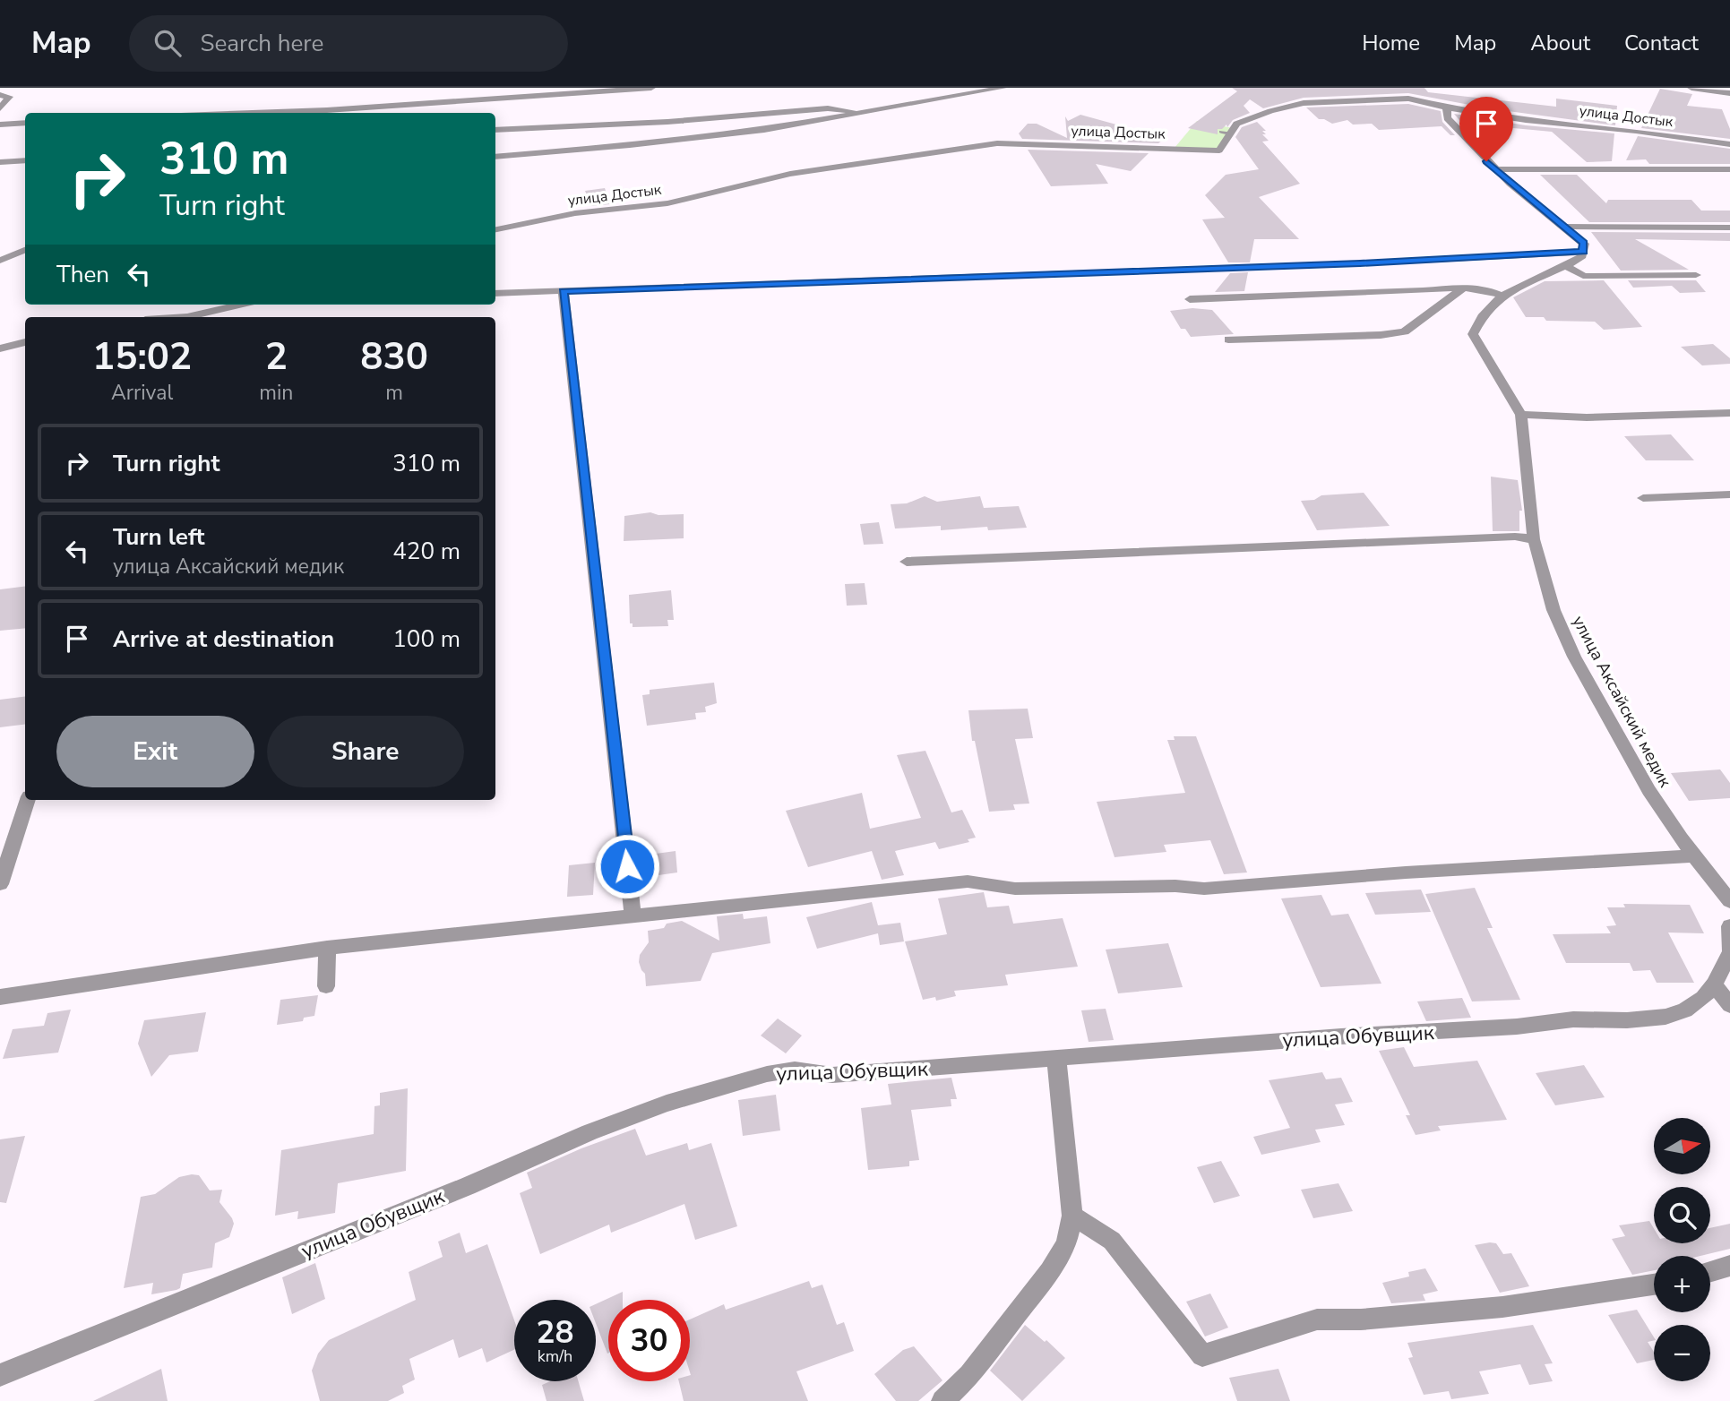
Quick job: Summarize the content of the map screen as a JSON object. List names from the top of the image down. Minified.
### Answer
{"streets":{"street":["улица Достык","улица Аксайский медик","улица Обувщик"]},"north":"right","page":{"header":"Map","search":"Search here","nav":["Home","Map","About","Contact"],"turn":["310 m","Turn right"],"then":"Then","eta":["15:02","Arrival","2","min","830","m"],"list":[{"name":"Turn right","value":"310 m"},{"name":"Turn left","note":"улица Аксайский медик","value":"420 m"},{"name":"Arrive at destination","value":"100 m"}],"buttons":["Exit","Share"],"map_buttons":["+","−"],"speed":"28 km/h","limit":"30"}}
